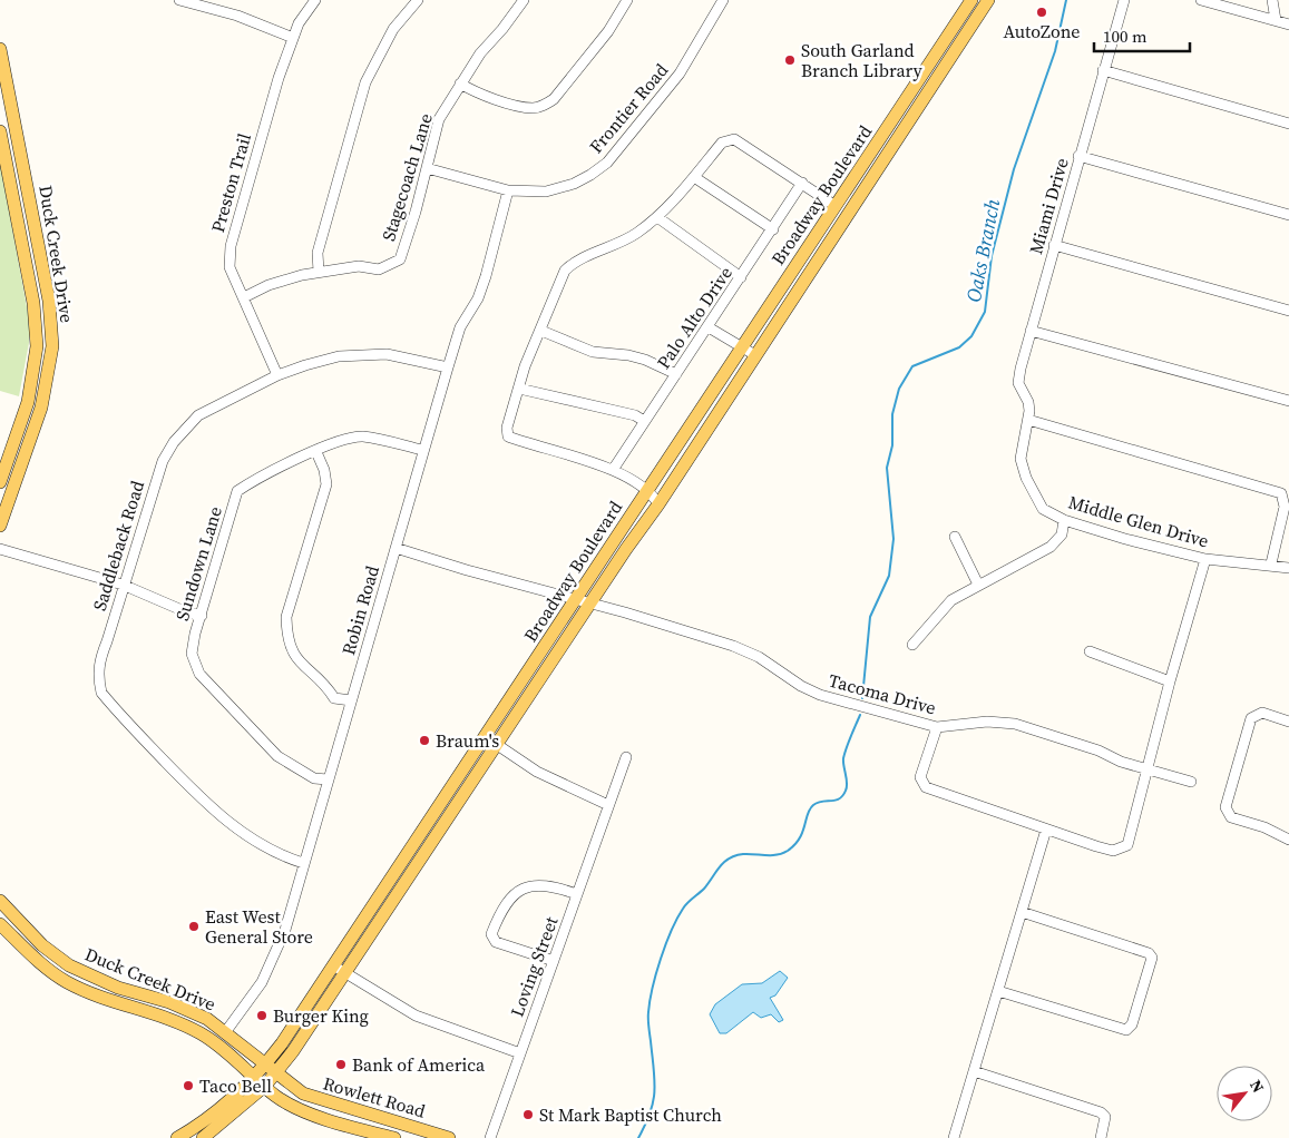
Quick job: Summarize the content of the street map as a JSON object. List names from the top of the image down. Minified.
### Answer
{"streets":{"main road":["Broadway Boulevard","Duck Creek Drive","Rowlett Road"],"street":["Frontier Road","Stagecoach Lane","Preston Trail","Miami Drive","Palo Alto Drive","Middle Glen Drive","Saddleback Road","Sundown Lane","Robin Road","Tacoma Drive","Loving Street"]},"crossings":[["Frontier Road","Stagecoach Lane"],["Frontier Road","Robin Road"],["Stagecoach Lane","Preston Trail"],["Preston Trail","Saddleback Road"],["Broadway Boulevard","Duck Creek Drive"],["Broadway Boulevard","Tacoma Drive"],["Broadway Boulevard","Rowlett Road"],["Miami Drive","Middle Glen Drive"],["Duck Creek Drive","Robin Road"],["Duck Creek Drive","Rowlett Road"],["Saddleback Road","Robin Road"],["Sundown Lane","Robin Road"],["Robin Road","Tacoma Drive"]],"water":["Oaks Branch"],"places":["AutoZone","South Garland Branch Library","Braum's","East West General Store","Burger King","Bank of America","Taco Bell","St Mark Baptist Church"],"scale_bar":"100 m","north":"top right"}
